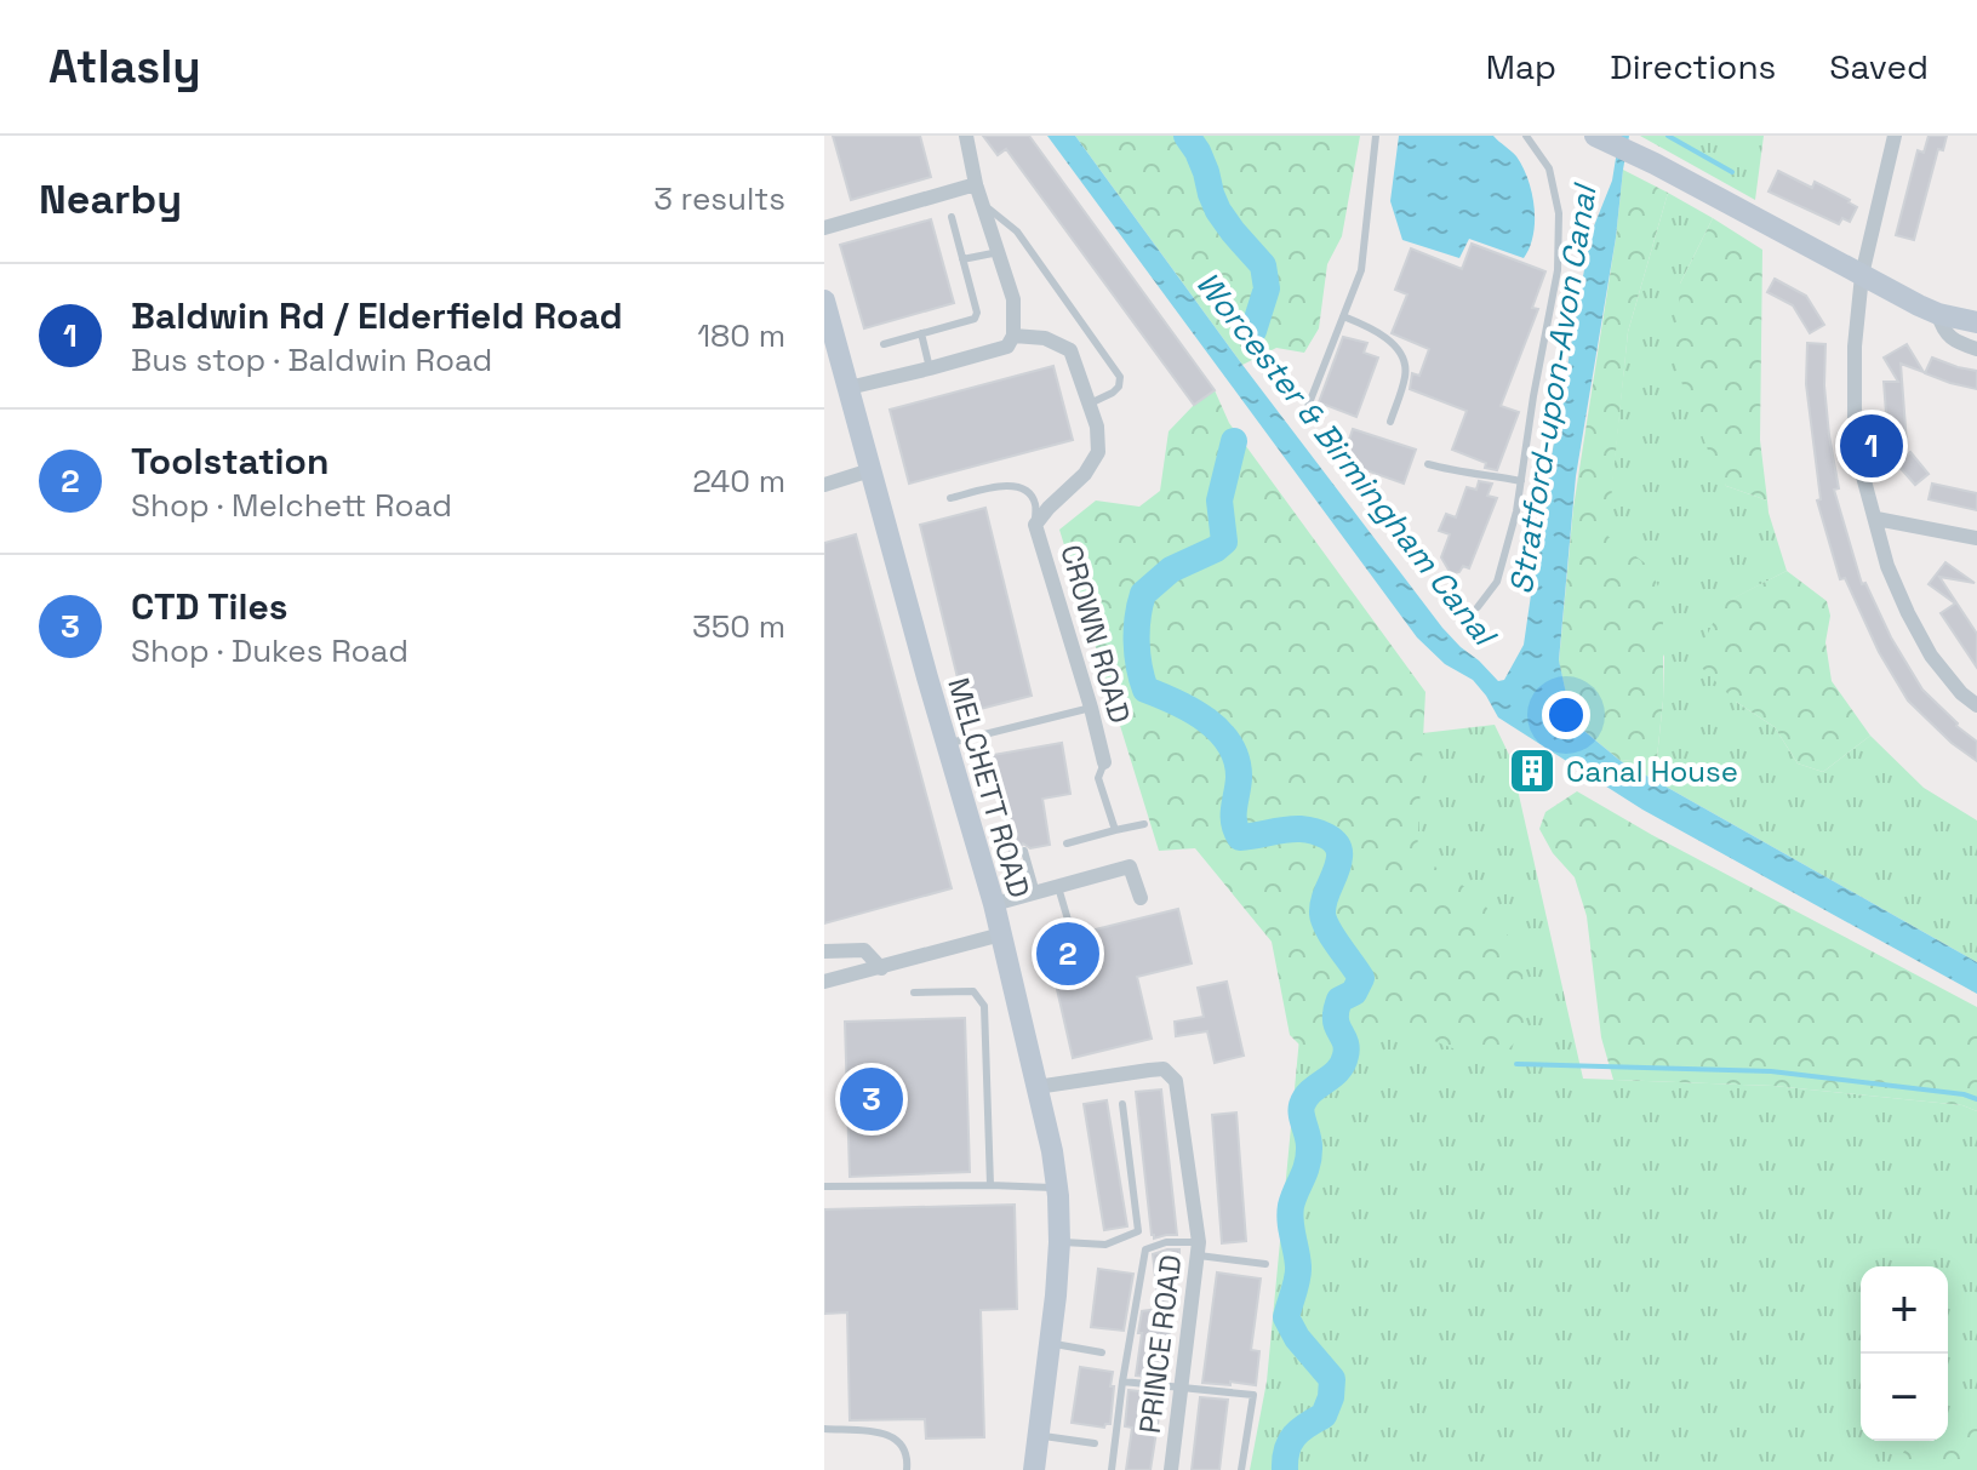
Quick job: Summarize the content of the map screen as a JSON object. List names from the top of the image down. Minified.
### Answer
{"streets":{"street":["CROWN ROAD","MELCHETT ROAD","PRINCE ROAD"]},"crossings":[["MELCHETT ROAD","PRINCE ROAD"]],"water":["Stratford-upon-Avon Canal","Worcester & Birmingham Canal"],"places":{"building":["Canal House"]},"page":{"header":"Atlasly","nav":["Map","Directions","Saved"],"heading":["Nearby","3 results"],"list":[{"mark":"1","name":"Baldwin Rd / Elderfield Road","note":"Bus stop · Baldwin Road","value":"180 m"},{"mark":"2","name":"Toolstation","note":"Shop · Melchett Road","value":"240 m"},{"mark":"3","name":"CTD Tiles","note":"Shop · Dukes Road","value":"350 m"}],"pins":["1","2","3"],"map_buttons":["+","−"]}}
